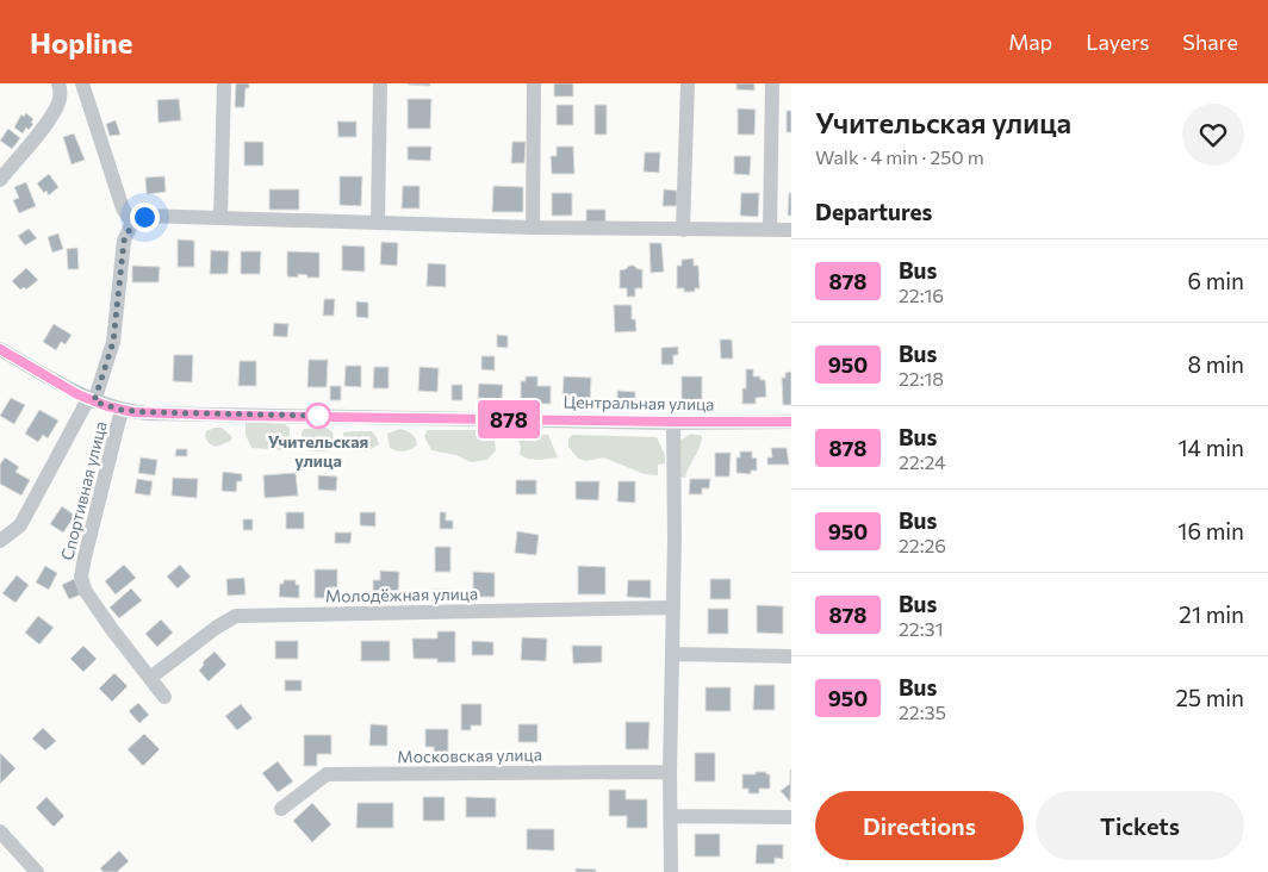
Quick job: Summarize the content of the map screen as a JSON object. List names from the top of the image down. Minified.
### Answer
{"streets":{"street":["Центральная улица","Спортивная улица","Молодёжная улица","Московская улица"]},"crossings":[["Центральная улица","Спортивная улица"],["Спортивная улица","Молодёжная улица"]],"places":["Учительская улица"],"lines":["bus line 878"],"page":{"header":"Hopline","nav":["Map","Layers","Share"],"on_map":"878","heading":[["Учительская улица","Walk · 4 min · 250 m"],"Departures"],"list":[{"mark":"878","name":"Bus","note":"22:16","value":"6 min"},{"mark":"950","name":"Bus","note":"22:18","value":"8 min"},{"mark":"878","name":"Bus","note":"22:24","value":"14 min"},{"mark":"950","name":"Bus","note":"22:26","value":"16 min"},{"mark":"878","name":"Bus","note":"22:31","value":"21 min"},{"mark":"950","name":"Bus","note":"22:35","value":"25 min"}],"buttons":["Directions","Tickets"]}}
